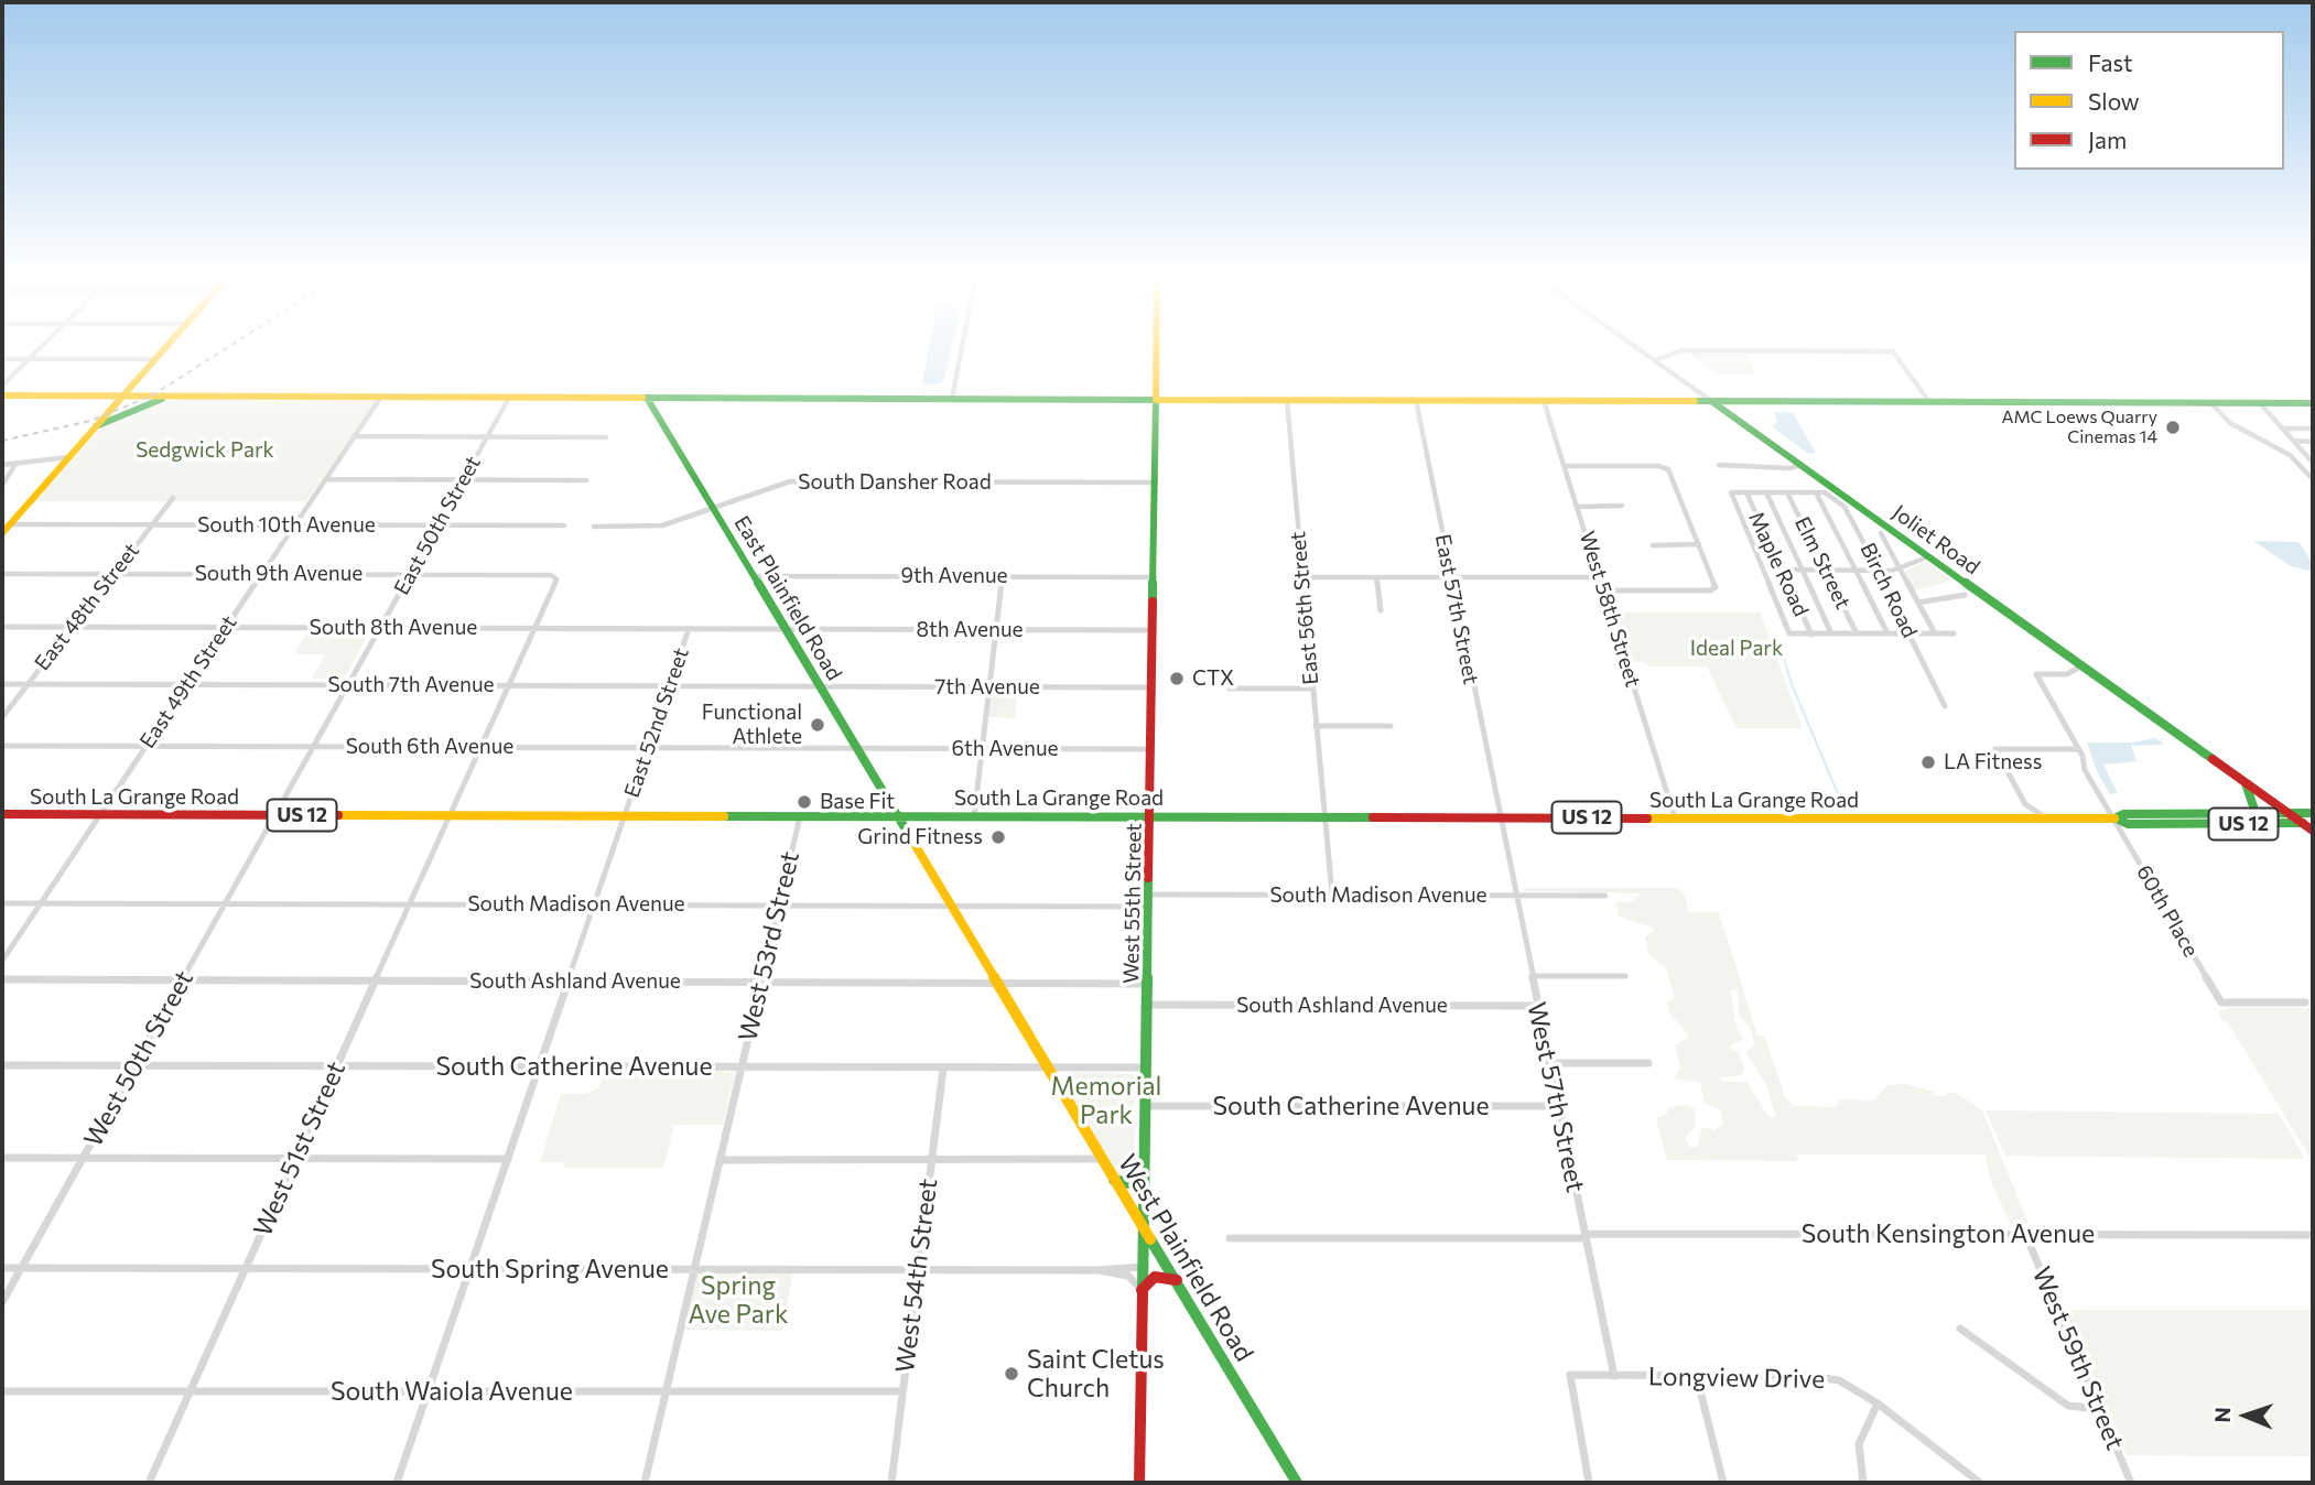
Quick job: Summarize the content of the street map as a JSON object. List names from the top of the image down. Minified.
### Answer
{"streets":{"main road":["Joliet Road","East Plainfield Road","South La Grange Road","US 12","West 55th Street","West Plainfield Road"],"street":["South Dansher Road","South 10th Avenue","East 50th Street","Elm Street","Maple Road","South 9th Avenue","9th Avenue","Birch Road","East 48th Street","East 56th Street","East 57th Street","West 58th Street","South 8th Avenue","8th Avenue","East 49th Street","South 7th Avenue","7th Avenue","East 52nd Street","South 6th Avenue","6th Avenue","South Madison Avenue","60th Place","West 53rd Street","South Ashland Avenue","West 50th Street","South Catherine Avenue","West 57th Street","West 51st Street","South Kensington Avenue","South Spring Avenue","West 54th Street","West 59th Street","Longview Drive","South Waiola Avenue"]},"crossings":[["South Dansher Road","East Plainfield Road"],["South Dansher Road","West 55th Street"],["South 10th Avenue","East 50th Street"],["South 10th Avenue","East 48th Street"],["South 10th Avenue","East 49th Street"],["East 50th Street","South 9th Avenue"],["East 50th Street","South 8th Avenue"],["East 50th Street","South 7th Avenue"],["East 50th Street","South 6th Avenue"],["East 50th Street","South La Grange Road"],["East 50th Street","West 50th Street"],["Joliet Road","South La Grange Road"],["Joliet Road","60th Place"],["South 9th Avenue","East 48th Street"],["South 9th Avenue","East 49th Street"],["South 9th Avenue","West 51st Street"],["9th Avenue","East Plainfield Road"],["9th Avenue","West 55th Street"],["East Plainfield Road","South 8th Avenue"],["East Plainfield Road","8th Avenue"],["East Plainfield Road","South 7th Avenue"],["East Plainfield Road","7th Avenue"],["East Plainfield Road","South 6th Avenue"],["East Plainfield Road","6th Avenue"],["East Plainfield Road","South La Grange Road"],["East Plainfield Road","West Plainfield Road"],["East 48th Street","South 8th Avenue"],["East 48th Street","South 7th Avenue"],["East 56th Street","South La Grange Road"],["East 56th Street","South Madison Avenue"],["East 57th Street","South La Grange Road"],["East 57th Street","West 57th Street"],["West 58th Street","South La Grange Road"],["South 8th Avenue","8th Avenue"],["South 8th Avenue","East 49th Street"],["South 8th Avenue","East 52nd Street"],["South 8th Avenue","West 51st Street"],["8th Avenue","West 55th Street"],["East 49th Street","South 7th Avenue"],["East 49th Street","South 6th Avenue"],["East 49th Street","South La Grange Road"],["East 49th Street","South Madison Avenue"],["South 7th Avenue","7th Avenue"],["South 7th Avenue","East 52nd Street"],["South 7th Avenue","West 51st Street"],["7th Avenue","West 55th Street"],["East 52nd Street","South 6th Avenue"],["East 52nd Street","South La Grange Road"],["East 52nd Street","South Madison Avenue"],["East 52nd Street","South Ashland Avenue"],["East 52nd Street","South Catherine Avenue"],["East 52nd Street","South Spring Avenue"],["East 52nd Street","South Waiola Avenue"],["South 6th Avenue","6th Avenue"],["South 6th Avenue","West 51st Street"],["6th Avenue","West 55th Street"],["South La Grange Road","West 55th Street"],["South La Grange Road","60th Place"],["South La Grange Road","West 53rd Street"],["South La Grange Road","West 50th Street"],["South La Grange Road","West 57th Street"],["South La Grange Road","West 51st Street"],["South La Grange Road","West Plainfield Road"],["South Madison Avenue","West 55th Street"],["South Madison Avenue","West 53rd Street"],["South Madison Avenue","West 50th Street"],["South Madison Avenue","West 57th Street"],["South Madison Avenue","West 51st Street"],["South Madison Avenue","West Plainfield Road"],["West 55th Street","South Ashland Avenue"],["West 55th Street","South Catherine Avenue"],["West 55th Street","West Plainfield Road"],["West 55th Street","South Spring Avenue"],["West 53rd Street","South Ashland Avenue"],["West 53rd Street","South Catherine Avenue"],["West 53rd Street","South Spring Avenue"],["West 53rd Street","South Waiola Avenue"],["South Ashland Avenue","West 50th Street"],["South Ashland Avenue","West 57th Street"],["South Ashland Avenue","West 51st Street"],["South Ashland Avenue","West Plainfield Road"],["West 50th Street","South Catherine Avenue"],["West 50th Street","South Spring Avenue"],["South Catherine Avenue","West 57th Street"],["South Catherine Avenue","West 51st Street"],["South Catherine Avenue","West Plainfield Road"],["South Catherine Avenue","West 54th Street"],["West 57th Street","South Kensington Avenue"],["West 57th Street","Longview Drive"],["West 51st Street","South Spring Avenue"],["West 51st Street","South Waiola Avenue"],["South Kensington Avenue","West 59th Street"],["South Spring Avenue","West 54th Street"],["West 54th Street","South Waiola Avenue"]],"parks":["Sedgwick Park","Ideal Park","Memorial Park","Spring Ave Park"],"places":["AMC Loews Quarry Cinemas 14","CTX","Functional Athlete","LA Fitness","Base Fit","Grind Fitness","Saint Cletus Church"],"legend":["Fast","Slow","Jam"],"north":"left"}
